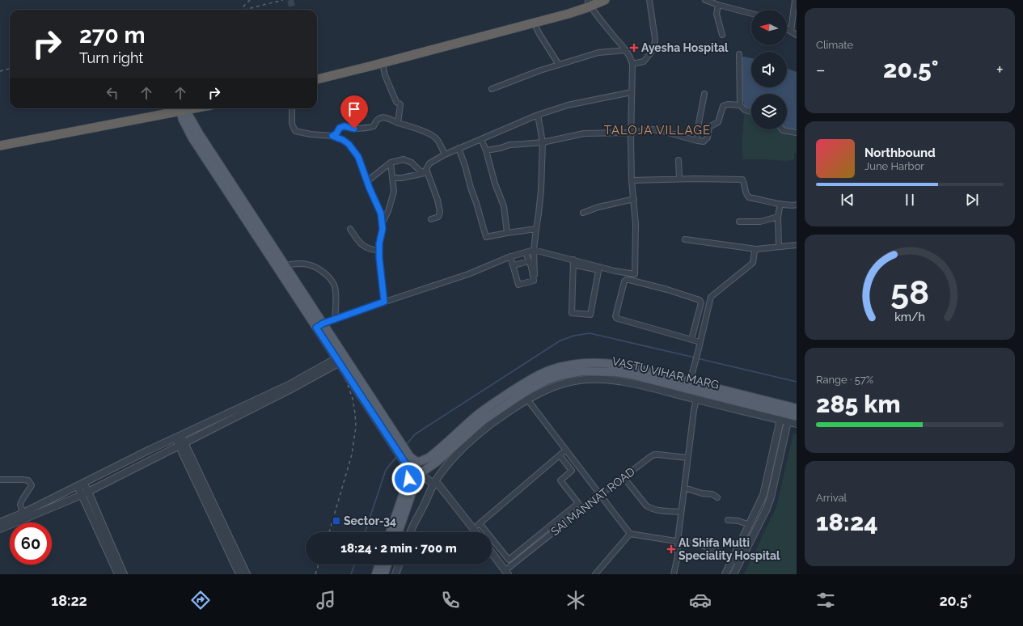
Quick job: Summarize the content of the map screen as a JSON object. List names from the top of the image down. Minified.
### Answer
{"streets":{"main road":["VASTU VIHAR MARG"],"street":["SAI MANNAT ROAD"]},"districts":["TALOJA VILLAGE"],"places":{"health":["Ayesha Hospital","Al Shifa Multi Speciality Hospital"],"transit":["Sector-34"]},"north":"left","page":{"tile":["Climate",["Range · 57%","285 km"],["Arrival","18:24"]],"turn":["270 m","Turn right"],"heat":["−","20.5°","+"],"song":["Northbound","June Harbor"],"limit":"60","trip":"18:24 · 2 min · 700 m","tabs":["18:22","20.5°"],"gauge":["58","km/h"]}}
